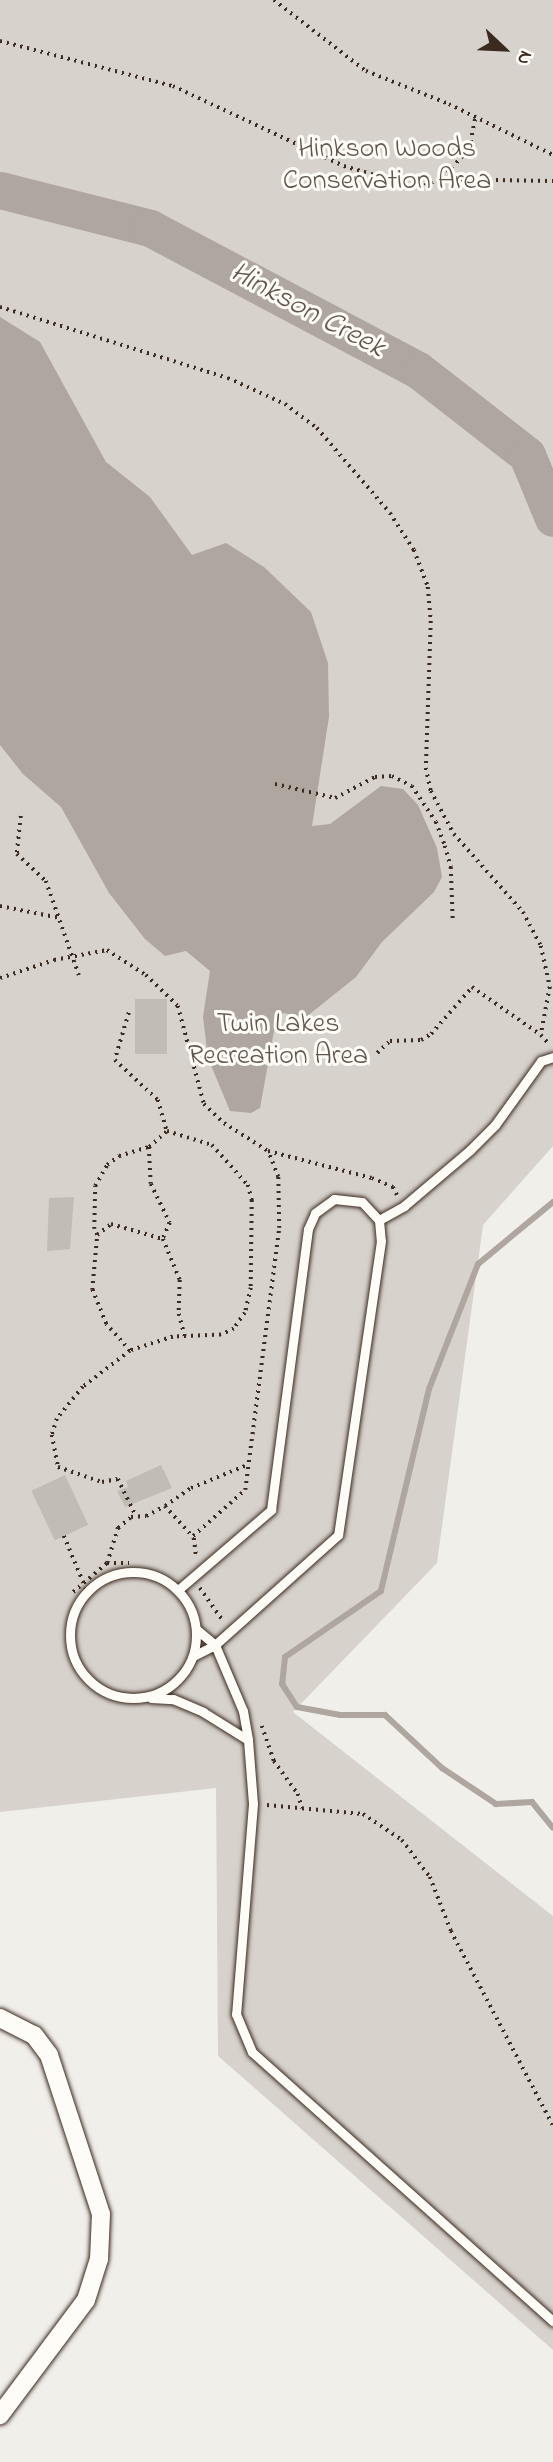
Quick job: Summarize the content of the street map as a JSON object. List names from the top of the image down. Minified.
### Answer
{"water":["Hinkson Creek"],"parks":["Hinkson Woods Conservation Area","Twin Lakes Recreation Area"],"north":"bottom right"}
